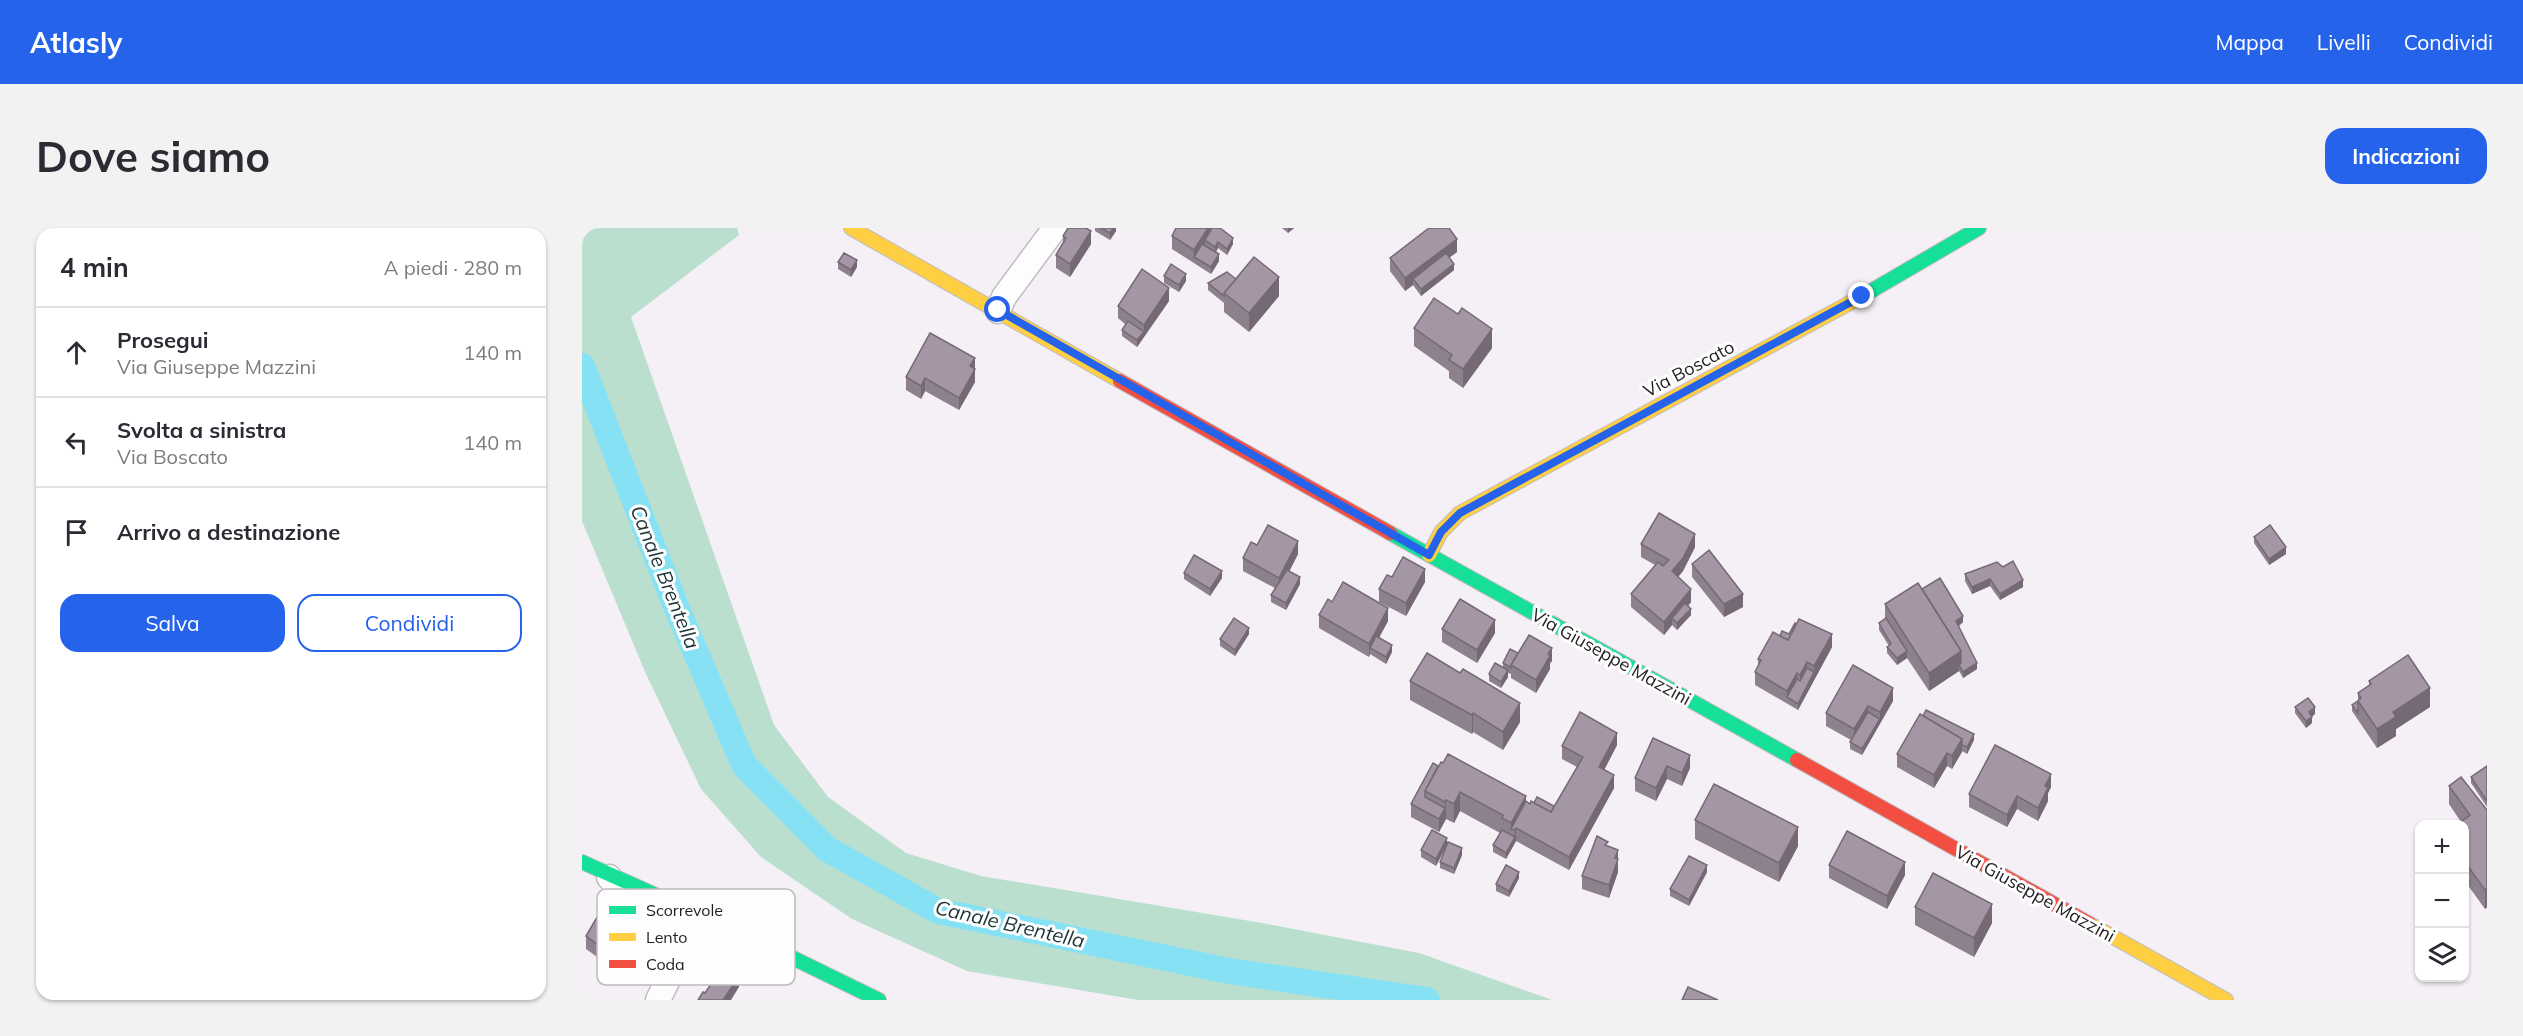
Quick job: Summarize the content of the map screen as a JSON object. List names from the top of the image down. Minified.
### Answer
{"streets":{"main road":["Via Boscato","Via Giuseppe Mazzini"]},"crossings":[["Via Boscato","Via Giuseppe Mazzini"]],"water":["Canale Brentella"],"legend":["Scorrevole","Lento","Coda"],"page":{"header":"Atlasly","nav":["Mappa","Livelli","Condividi"],"buttons":["Indicazioni",["Salva","Condividi"]],"title":"Dove siamo","heading":["4 min","A piedi · 280 m"],"list":[["Prosegui","Via Giuseppe Mazzini","140 m"],["Svolta a sinistra","Via Boscato","140 m"],"Arrivo a destinazione"],"map_buttons":["+","−"]}}
